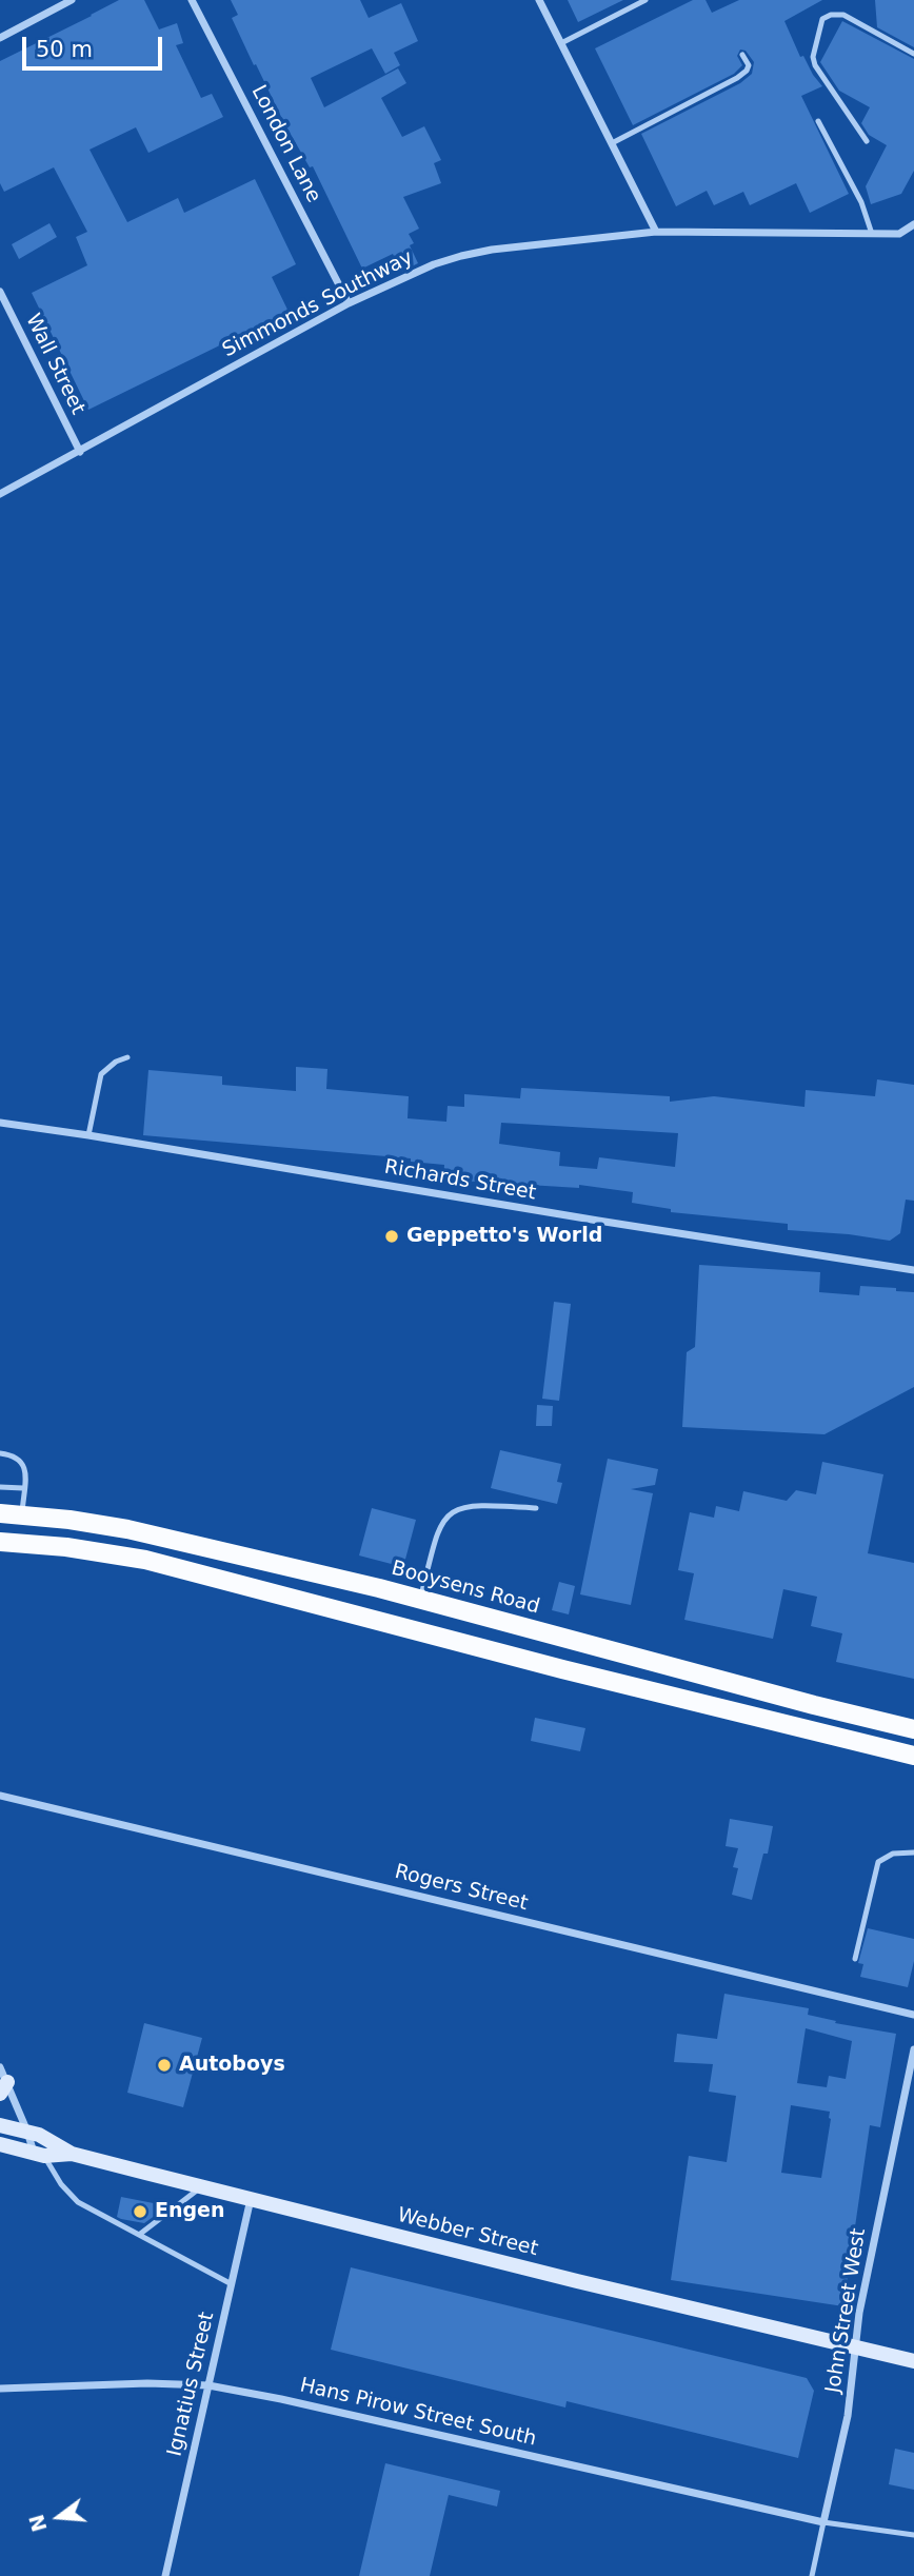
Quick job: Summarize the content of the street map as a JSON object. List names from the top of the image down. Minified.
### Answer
{"streets":{"main road":["Booysens Road"],"street":["London Lane","Simmonds Southway","Wall Street","Richards Street","Rogers Street","Webber Street","John Street West","Ignatius Street","Hans Pirow Street South"]},"crossings":[["London Lane","Simmonds Southway"],["Simmonds Southway","Wall Street"],["Webber Street","John Street West"],["Webber Street","Ignatius Street"],["John Street West","Hans Pirow Street South"],["Ignatius Street","Hans Pirow Street South"]],"places":["Geppetto's World","Autoboys","Engen"],"scale_bar":"50 m","north":"left"}
